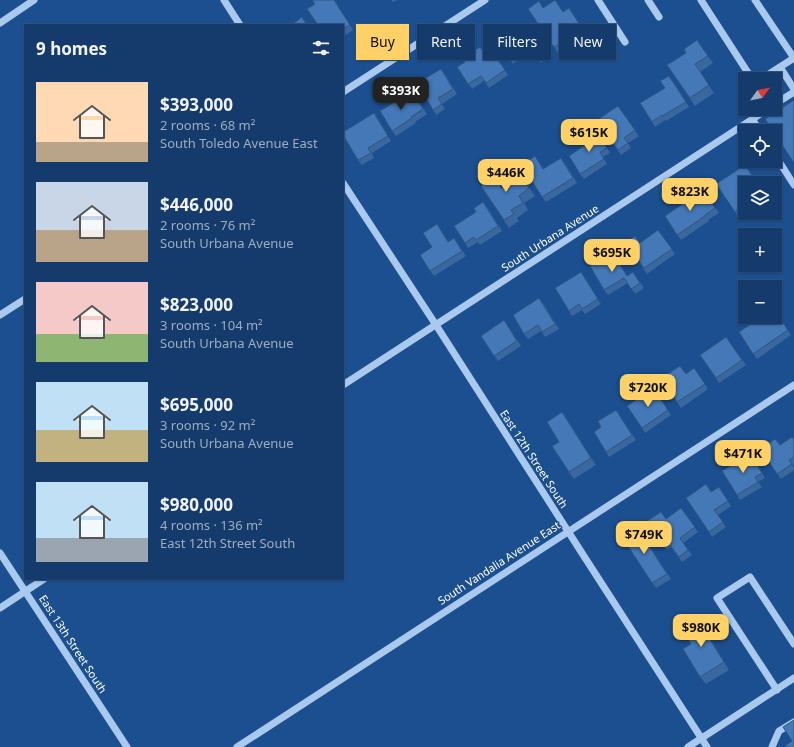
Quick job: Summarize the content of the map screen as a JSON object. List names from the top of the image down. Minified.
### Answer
{"streets":{"street":["South Urbana Avenue","East 12th Street South","South Vandalia Avenue East","East 13th Street South"]},"crossings":[["South Urbana Avenue","East 12th Street South"],["East 12th Street South","South Vandalia Avenue East"]],"north":"top right","page":{"chip":["Buy","Rent","Filters","New"],"heading":"9 homes","map_buttons":["+","−"],"list":[{"name":"$393,000","note":"2 rooms · 68 m² · South Toledo Avenue East"},{"name":"$446,000","note":"2 rooms · 76 m² · South Urbana Avenue"},{"name":"$823,000","note":"3 rooms · 104 m² · South Urbana Avenue"},{"name":"$695,000","note":"3 rooms · 92 m² · South Urbana Avenue"},{"name":"$980,000","note":"4 rooms · 136 m² · East 12th Street South"}],"price":["$393K","$615K","$446K","$823K","$695K","$720K","$471K","$749K","$980K"]}}
